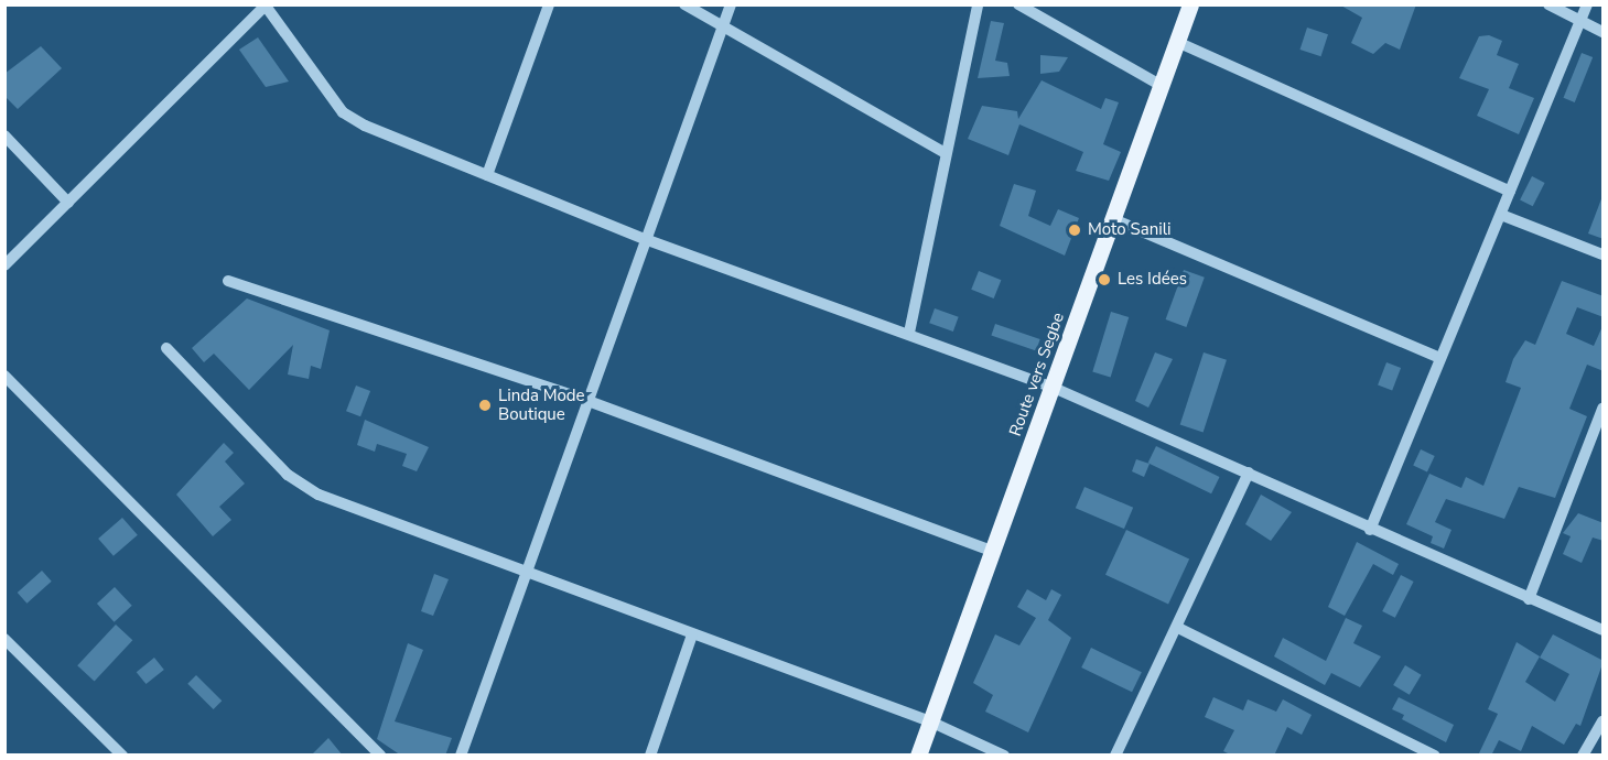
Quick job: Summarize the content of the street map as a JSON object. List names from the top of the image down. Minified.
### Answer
{"streets":{"main road":["Route vers Segbe"]},"places":["Moto Sanili","Les Idées","Linda Mode Boutique"]}
